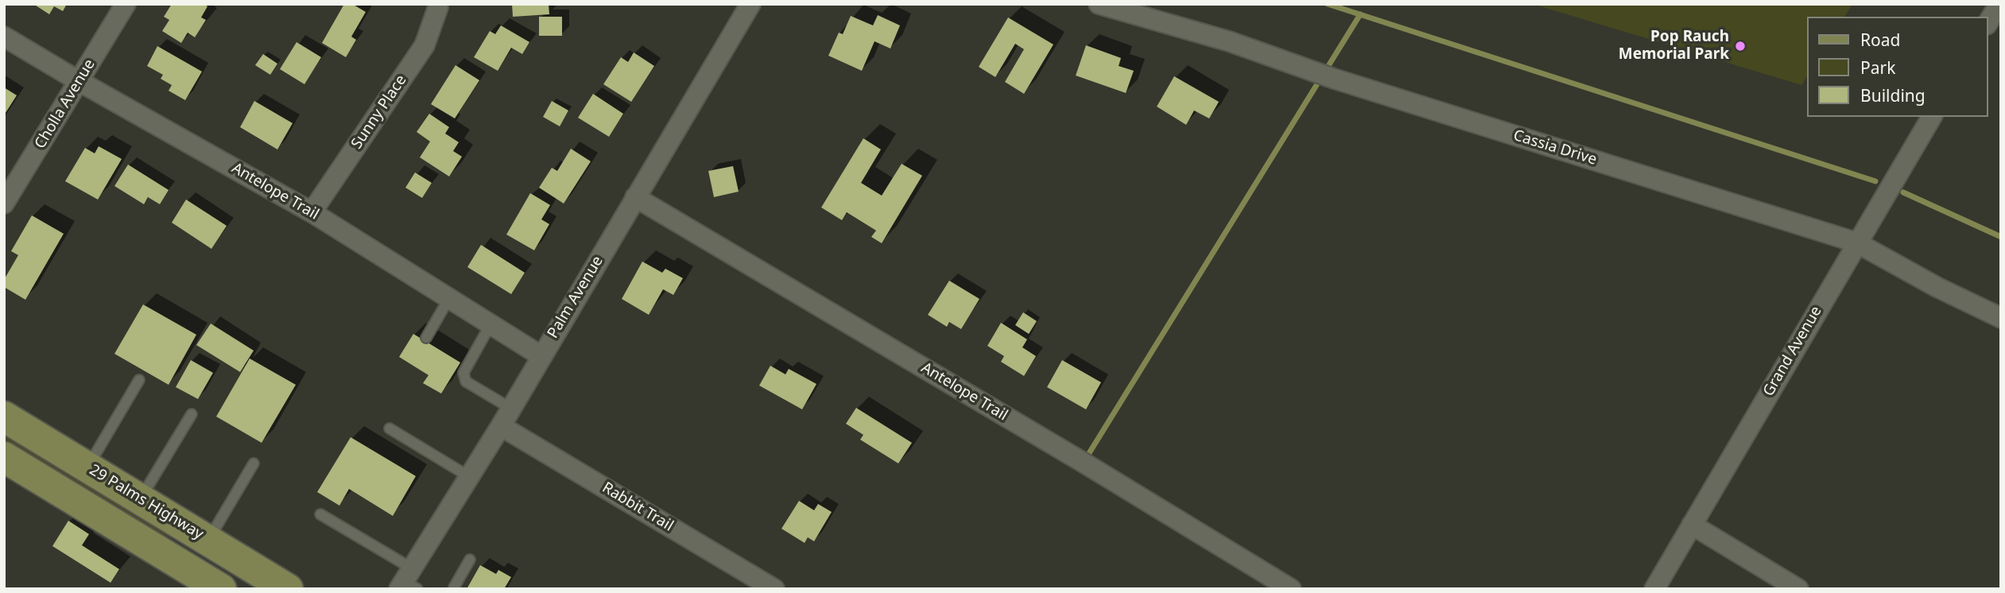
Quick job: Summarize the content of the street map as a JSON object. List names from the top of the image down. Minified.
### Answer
{"streets":{"main road":["29 Palms Highway"],"street":["Cholla Avenue","Sunny Place","Cassia Drive","Antelope Trail","Palm Avenue","Grand Avenue","Rabbit Trail"]},"crossings":[["Cholla Avenue","Antelope Trail"],["Sunny Place","Antelope Trail"],["Cassia Drive","Grand Avenue"],["Antelope Trail","Palm Avenue"],["Palm Avenue","Rabbit Trail"]],"places":["Pop Rauch Memorial Park"],"legend":["Road","Park","Building"]}
